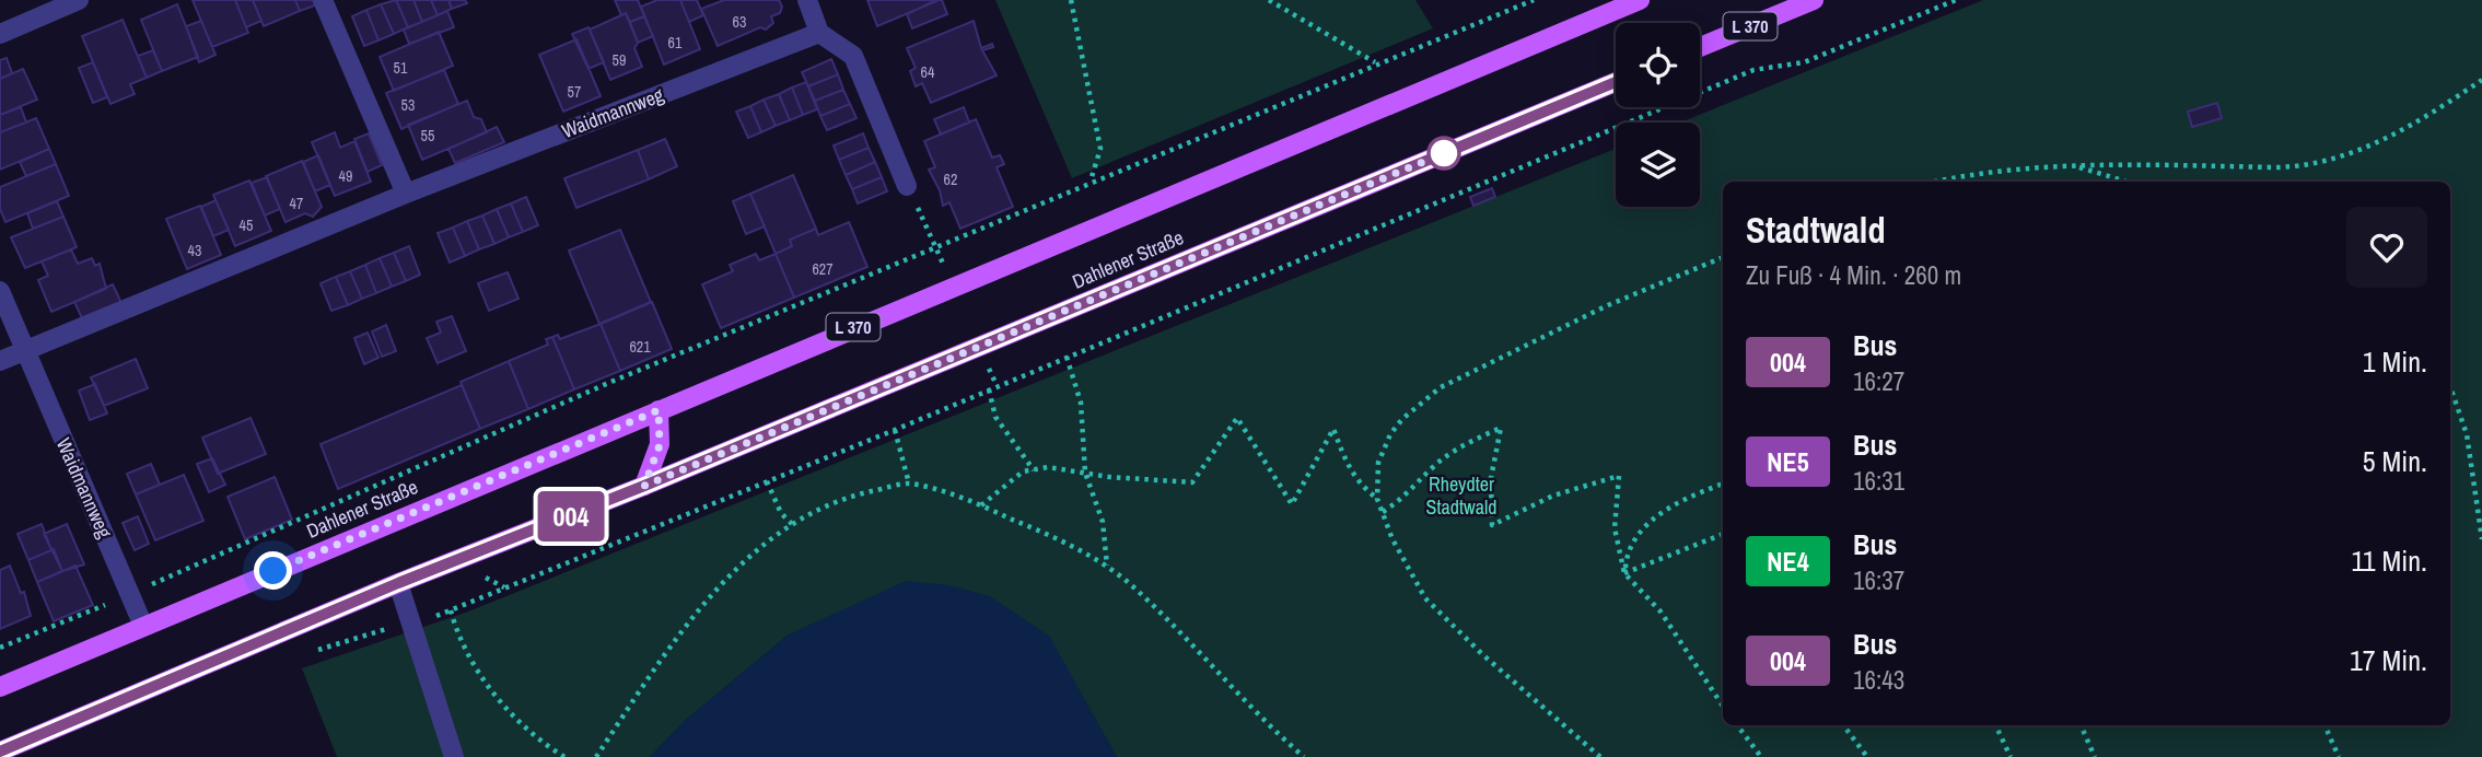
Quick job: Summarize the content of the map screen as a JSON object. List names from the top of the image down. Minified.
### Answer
{"streets":{"main road":["L 370","Dahlener Straße"],"street":["Waidmannweg"]},"crossings":[["Waidmannweg","Dahlener Straße"]],"parks":["Rheydter Stadtwald"],"lines":["bus line 004"],"house_numbers":["63","61","59","51","64","57","53","55","49","62","47","45","43","627","621"],"page":{"on_map":"004","heading":["Stadtwald","Zu Fuß · 4 Min. · 260 m"],"list":[{"mark":"004","name":"Bus","note":"16:27","value":"1 Min."},{"mark":"NE5","name":"Bus","note":"16:31","value":"5 Min."},{"mark":"NE4","name":"Bus","note":"16:37","value":"11 Min."},{"mark":"004","name":"Bus","note":"16:43","value":"17 Min."}]}}
